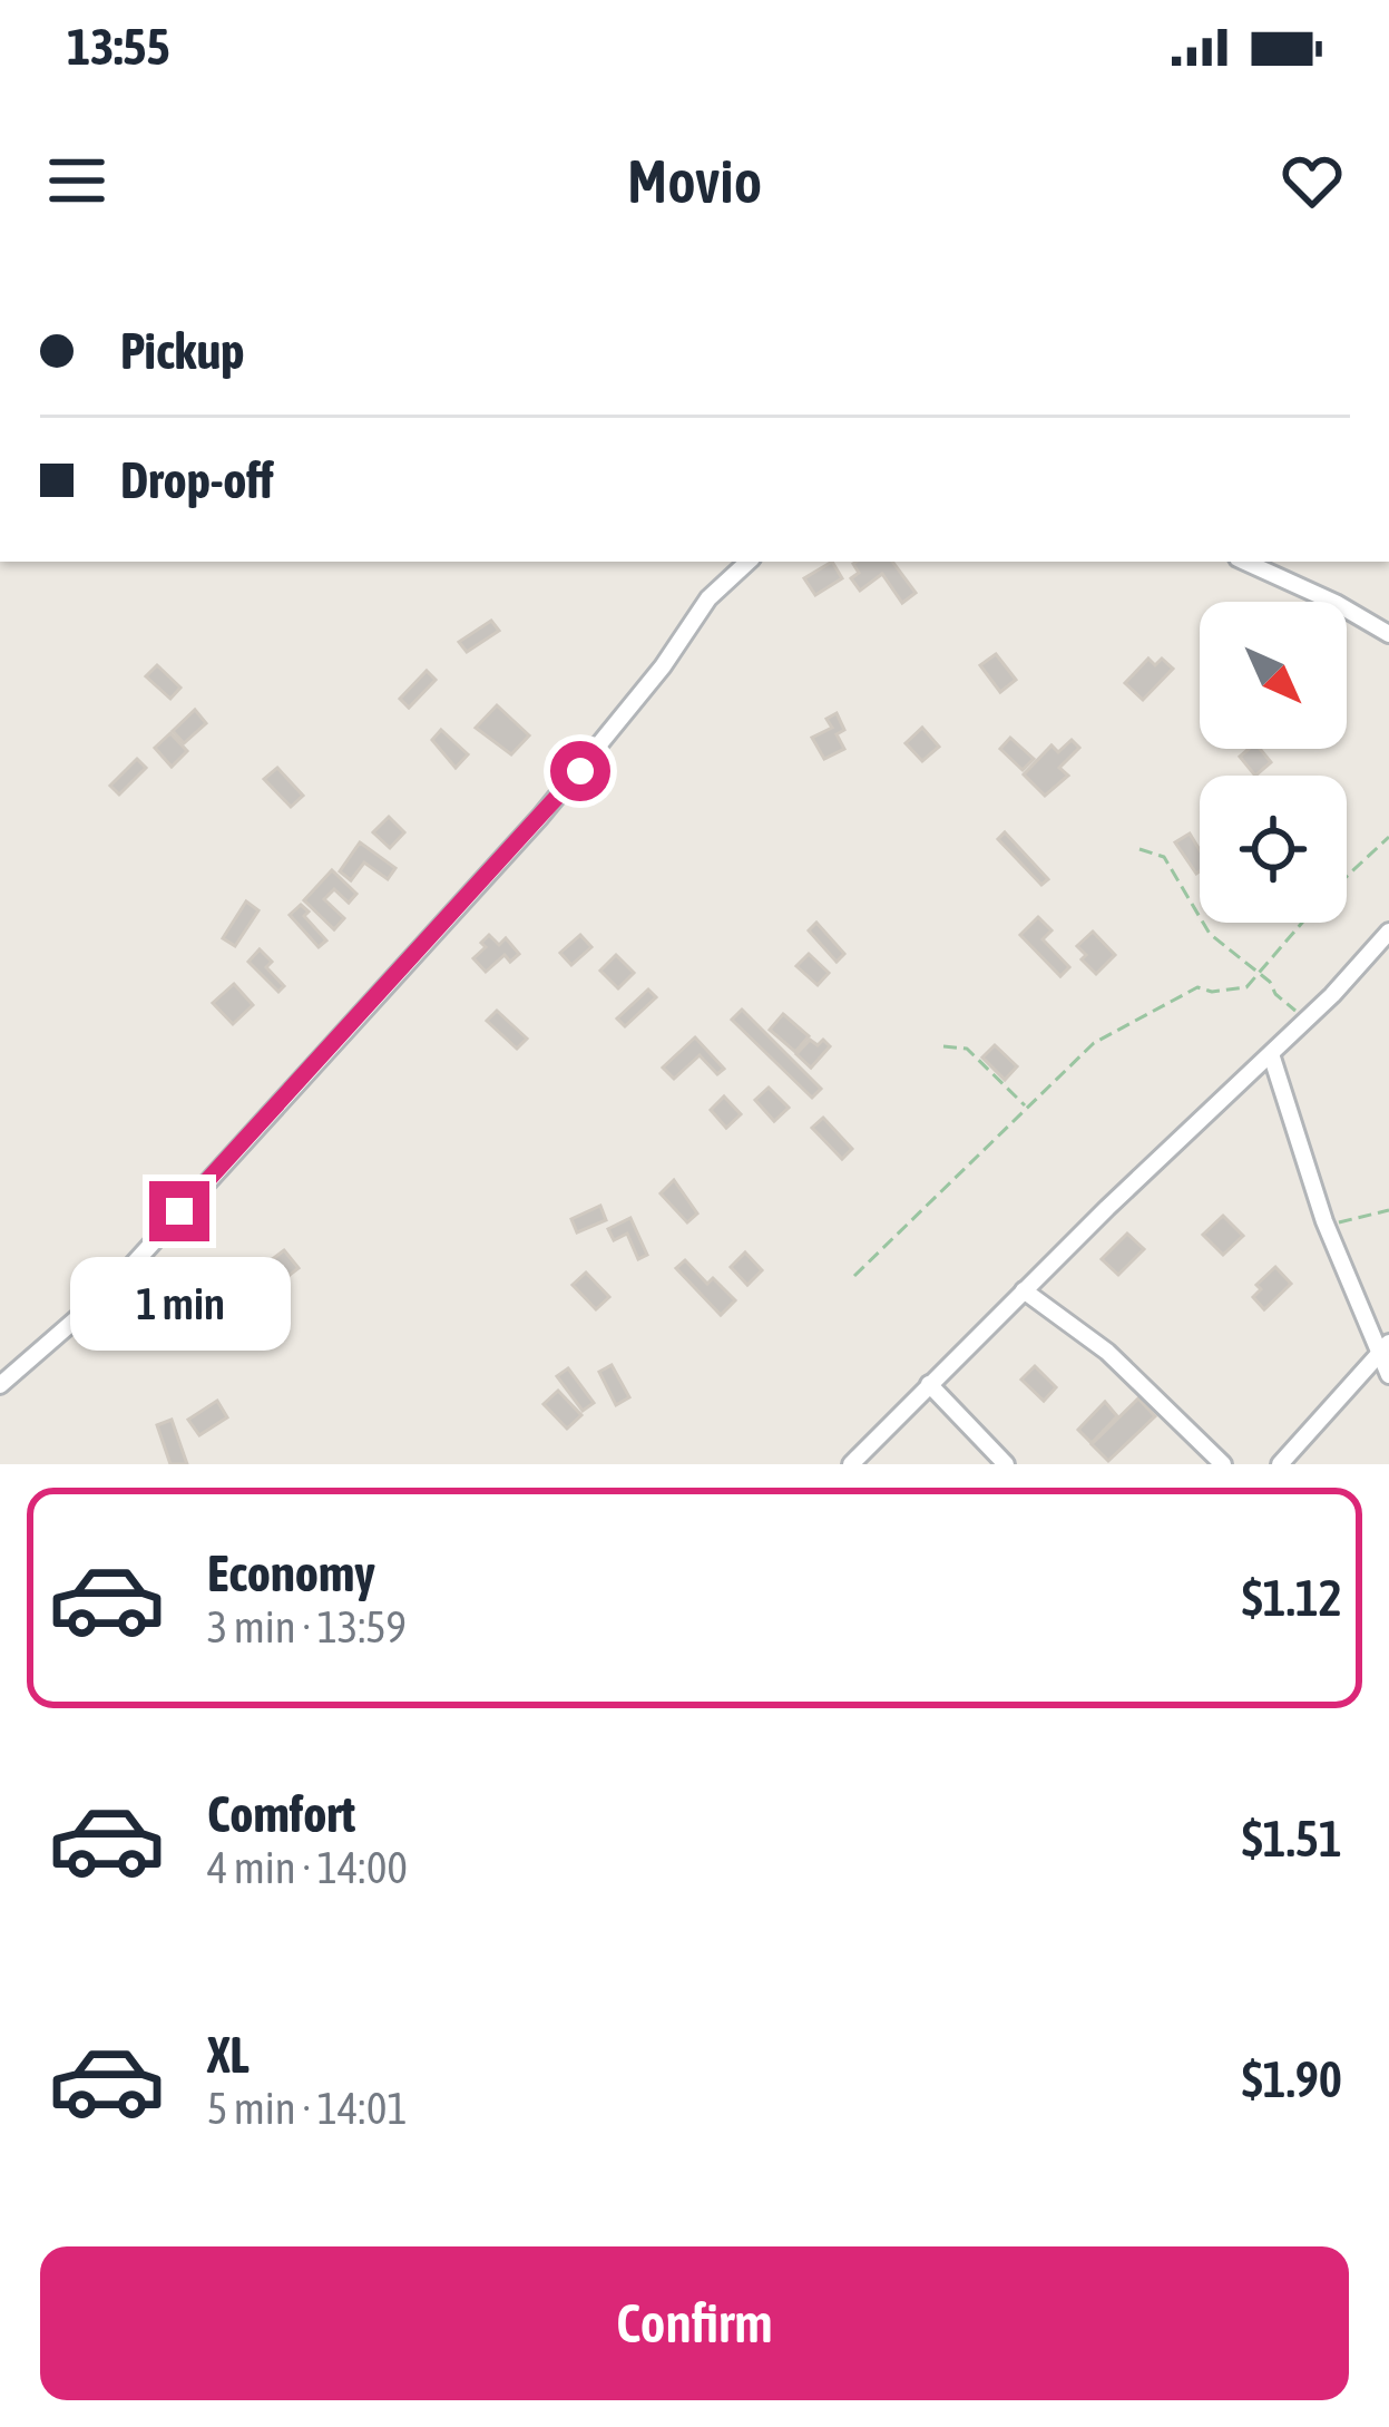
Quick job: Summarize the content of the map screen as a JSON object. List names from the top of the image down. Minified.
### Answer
{"north":"bottom right","page":{"status":"13:55","header":"Movio","banner":["Pickup","Drop-off"],"bubble":"1 min","list":[{"name":"Economy","note":"3 min · 13:59","value":"$1.12"},{"name":"Comfort","note":"4 min · 14:00","value":"$1.51"},{"name":"XL","note":"5 min · 14:01","value":"$1.90"}],"buttons":"Confirm"}}
